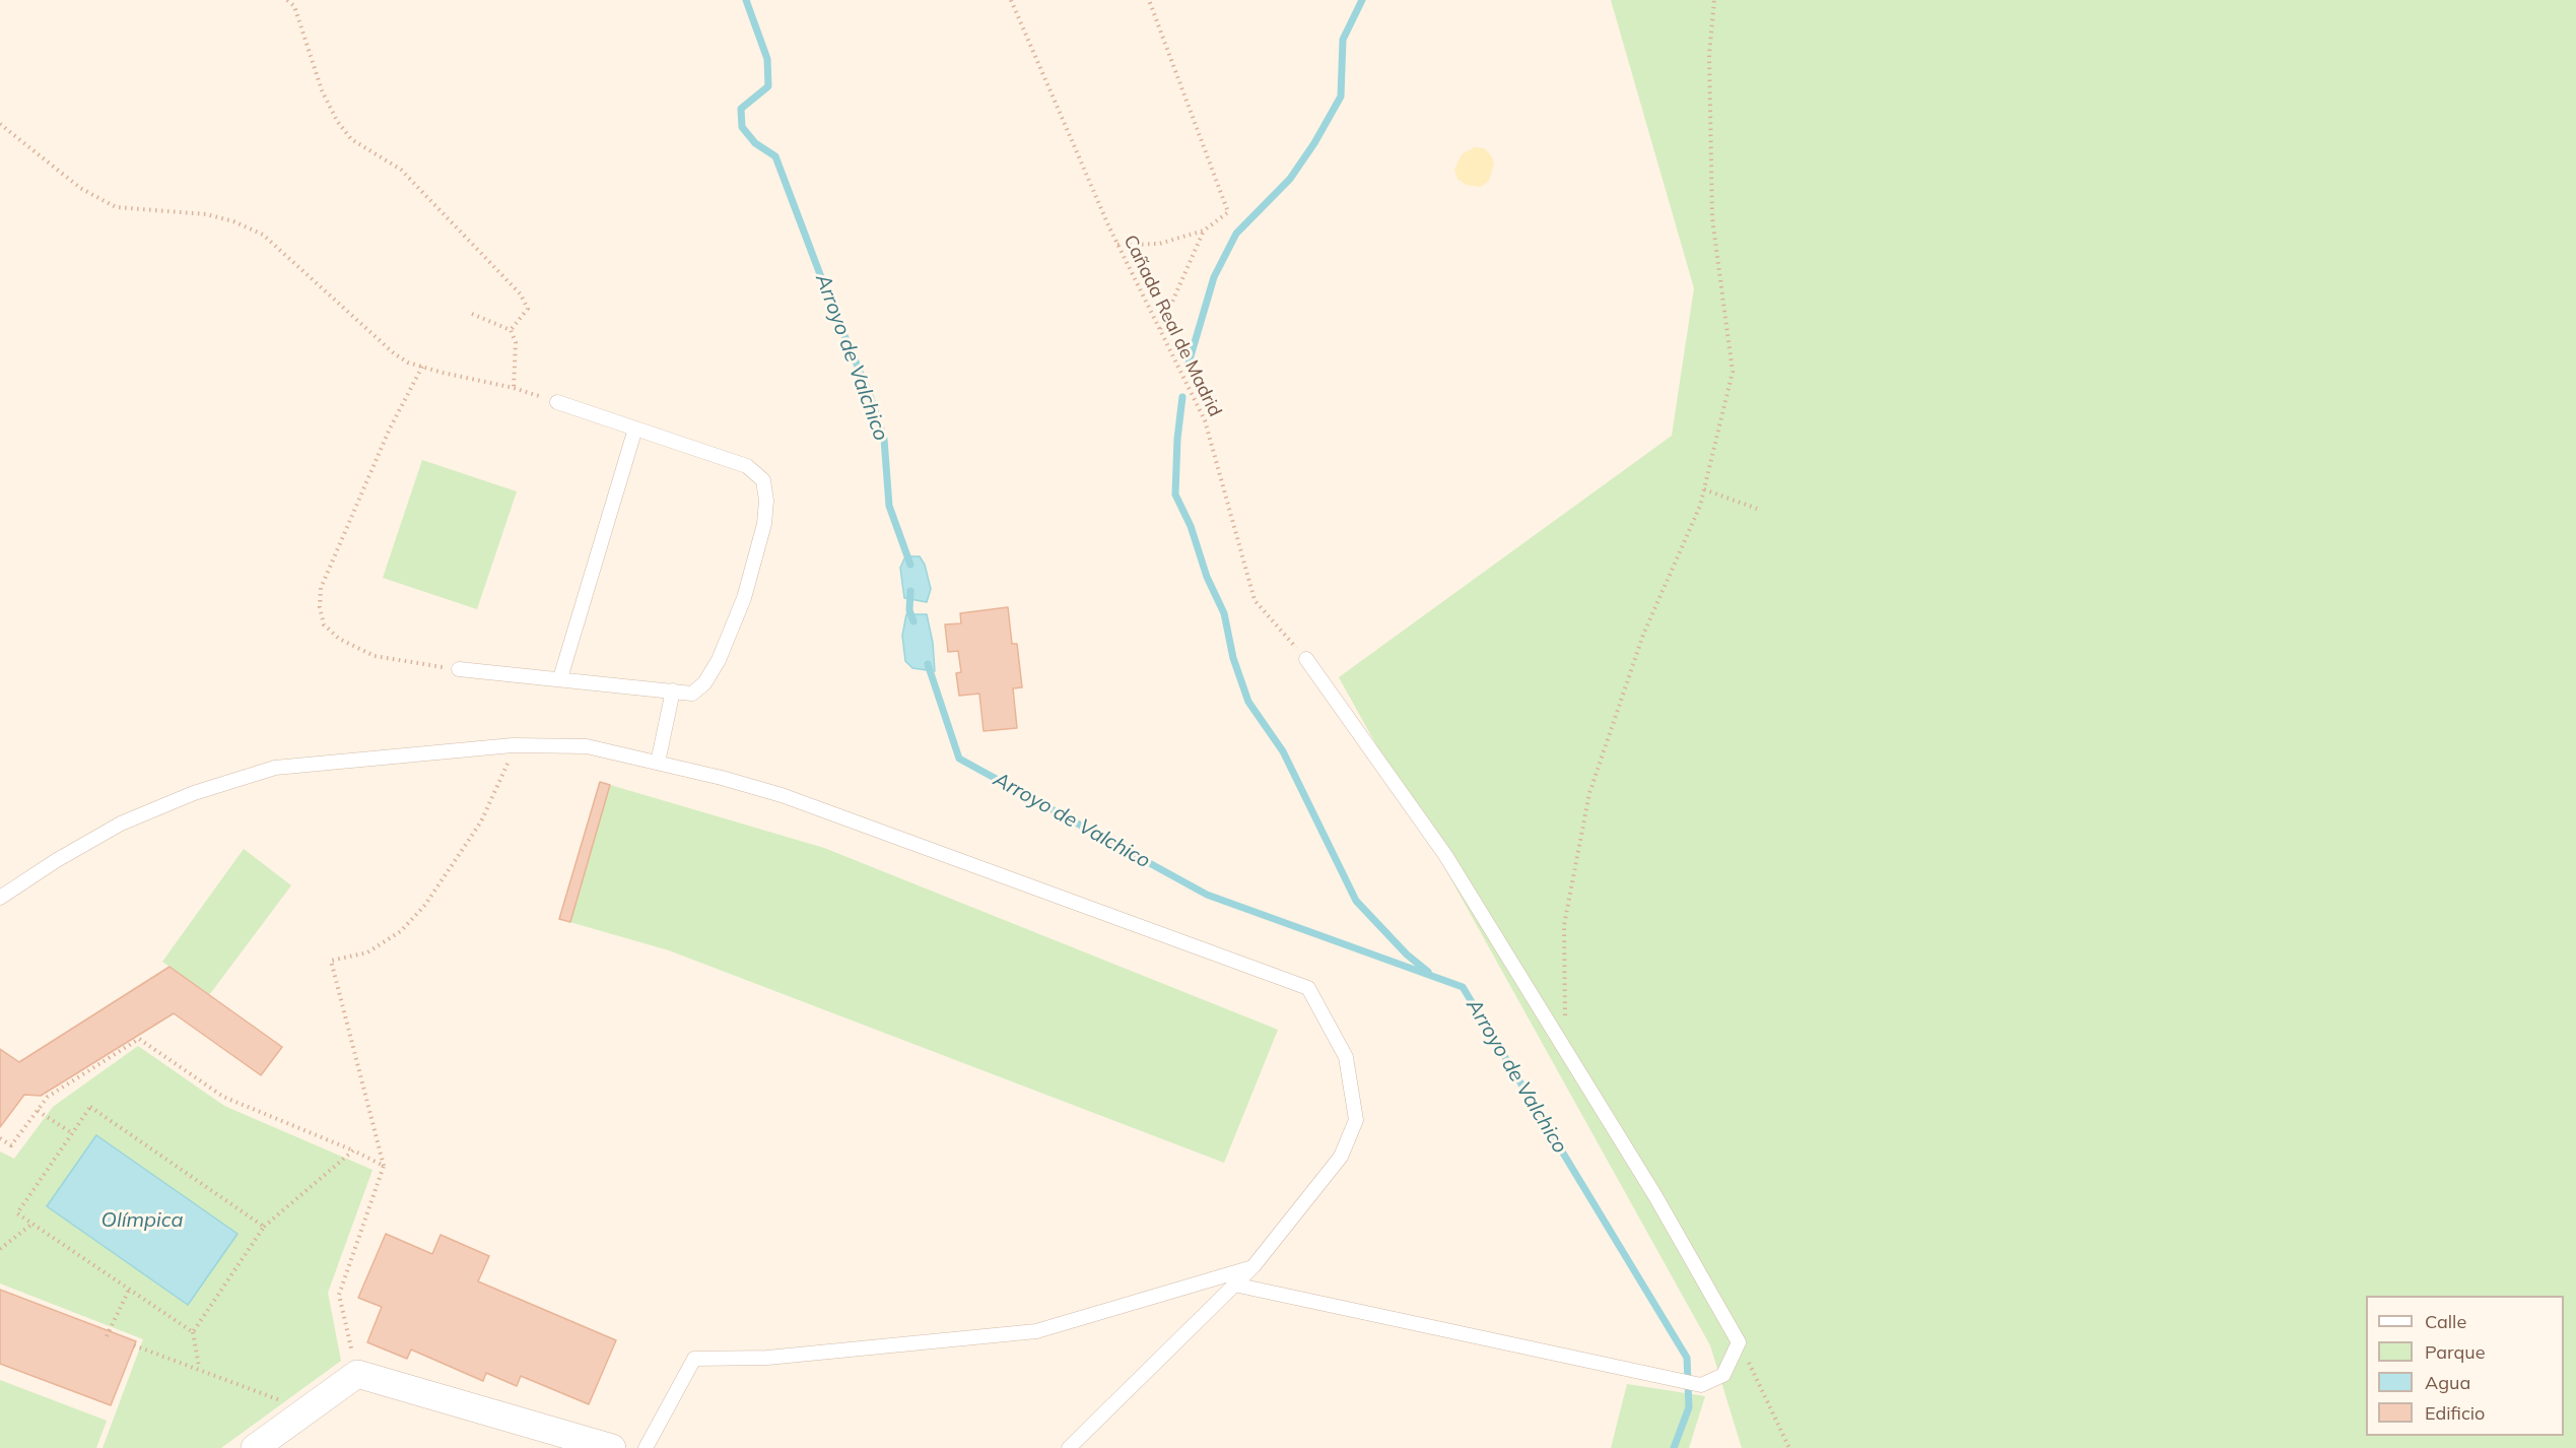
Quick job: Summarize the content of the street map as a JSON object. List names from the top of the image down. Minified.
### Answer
{"streets":{"path":["Cañada Real de Madrid"]},"water":["Arroyo de Valchico","Olímpica"],"legend":["Calle","Parque","Agua","Edificio"]}
